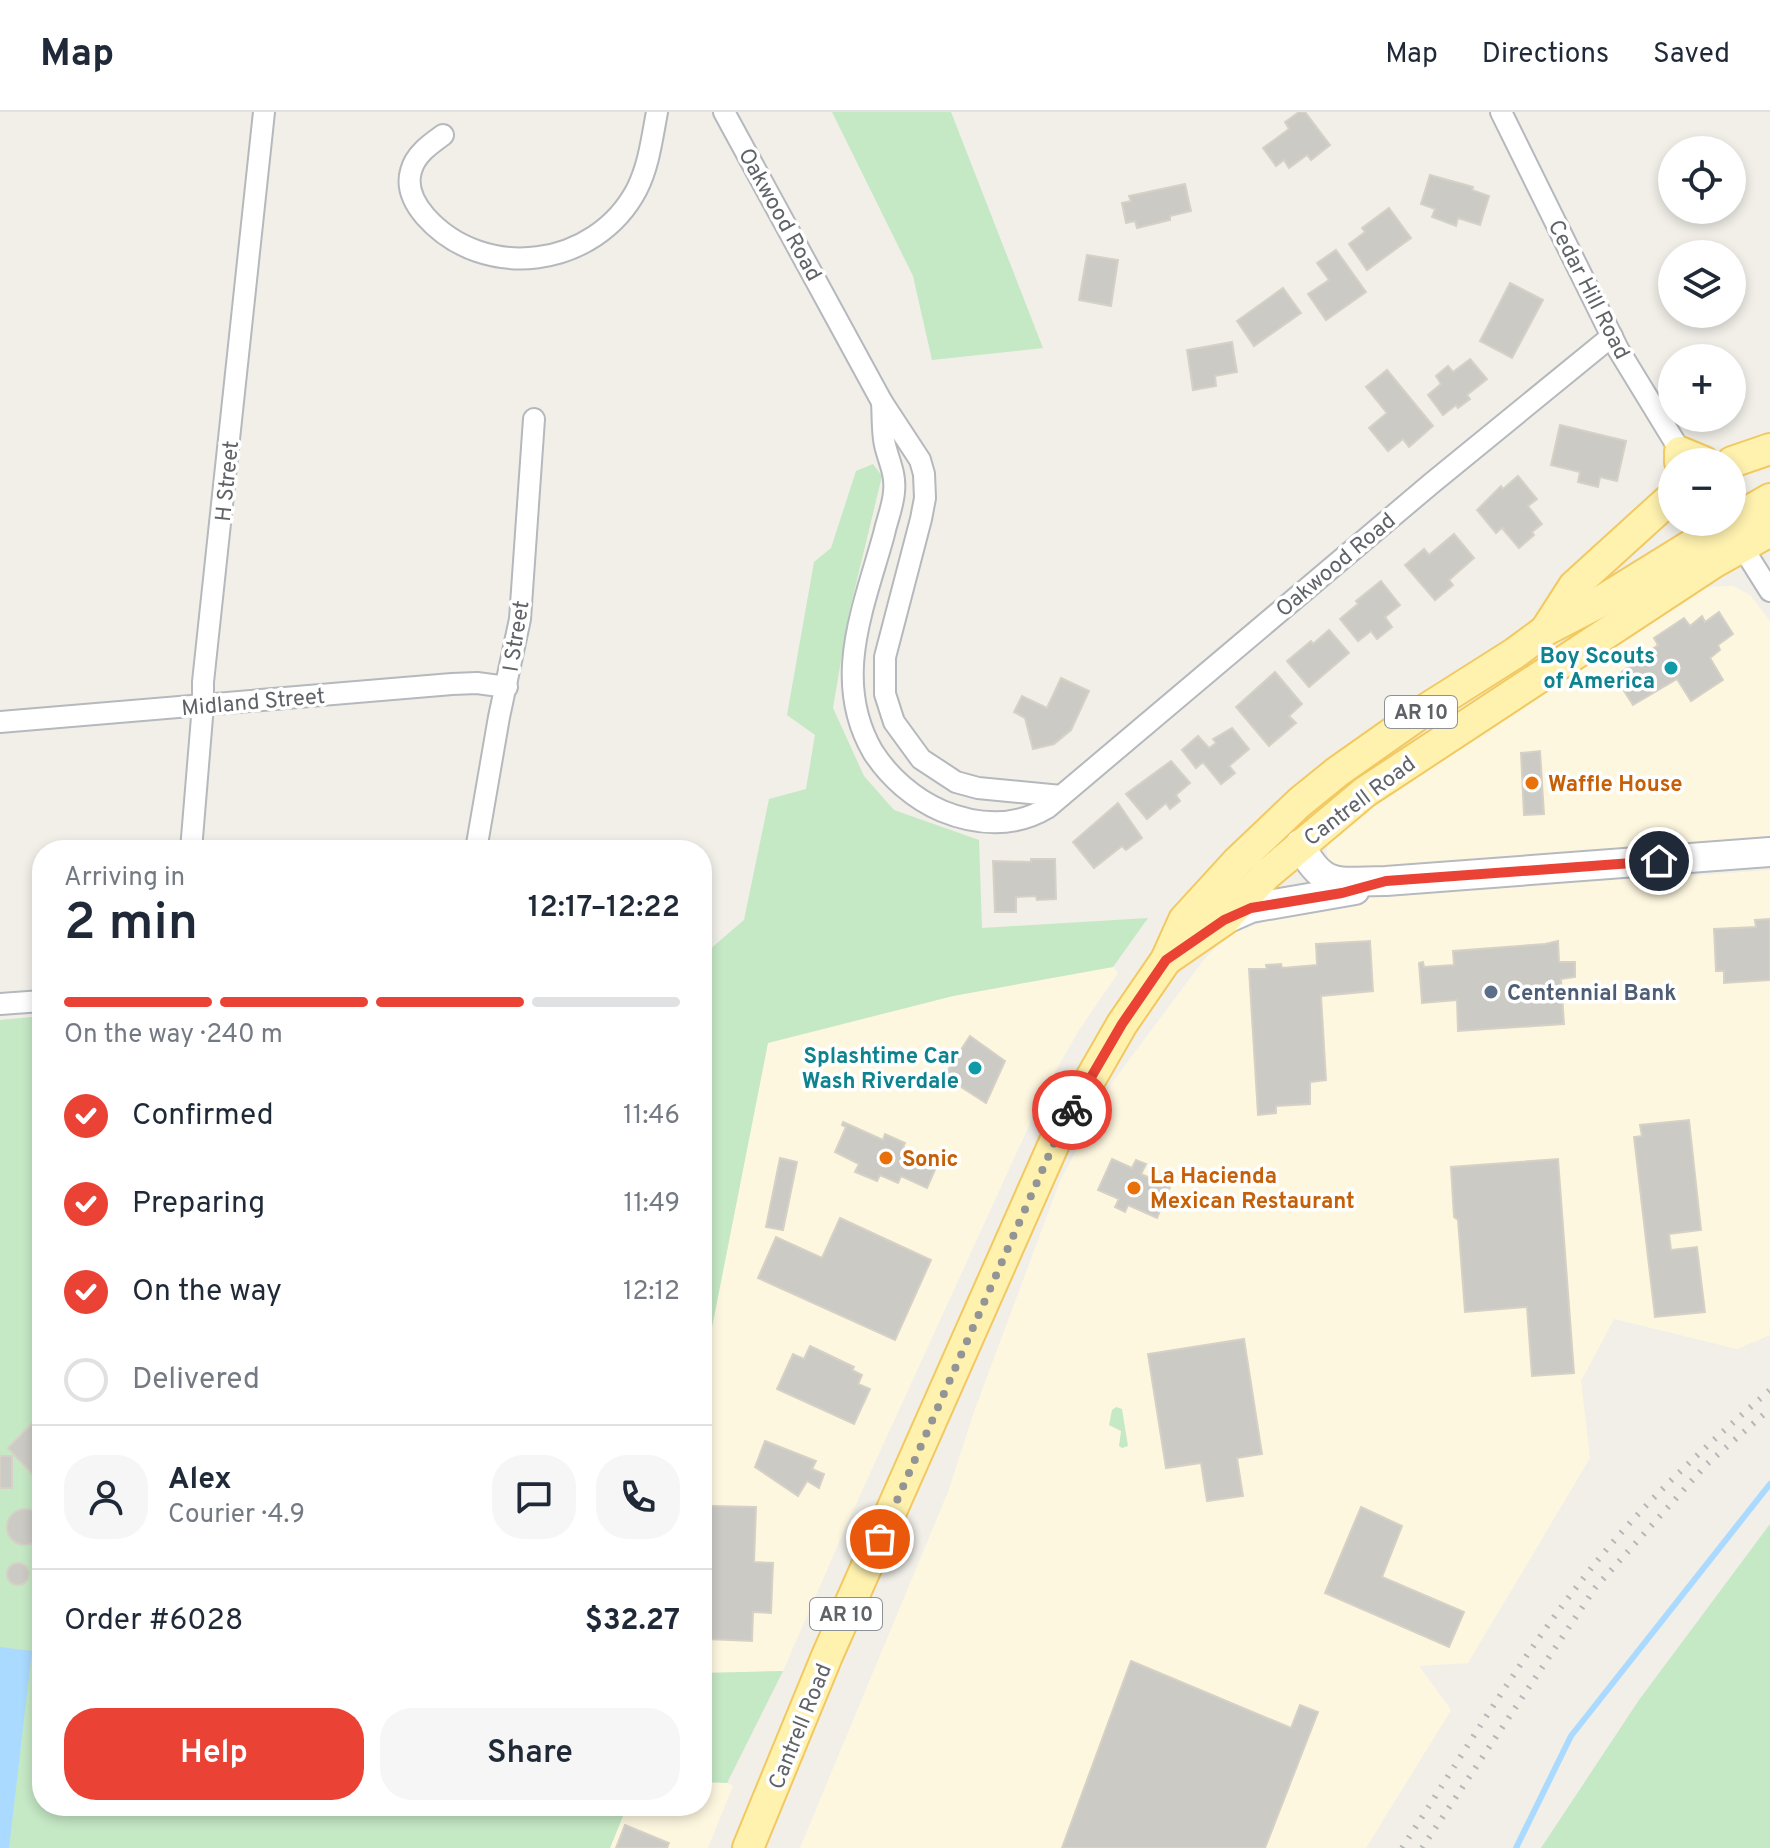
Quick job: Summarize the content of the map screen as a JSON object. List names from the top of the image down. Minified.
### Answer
{"streets":{"main road":["AR 10","Cantrell Road"],"street":["Oakwood Road","Cedar Hill Road","H Street","I Street","Midland Street"]},"crossings":[["Oakwood Road","Cedar Hill Road"],["H Street","Midland Street"],["I Street","Midland Street"]],"places":["Boy Scouts of America","Waffle House","Centennial Bank","Splashtime Car Wash Riverdale","Sonic","La Hacienda Mexican Restaurant"],"page":{"header":"Map","nav":["Map","Directions","Saved"],"map_buttons":["+","−"],"heading":["2 min","Arriving in","12:17–12:22"],"panel":["Alex","Courier · 4.9","Order #6028","$32.27"],"bar":"On the way · 240 m","list":[["Confirmed","11:46"],["Preparing","11:49"],["On the way","12:12"],"Delivered"],"buttons":["Help","Share"]}}
